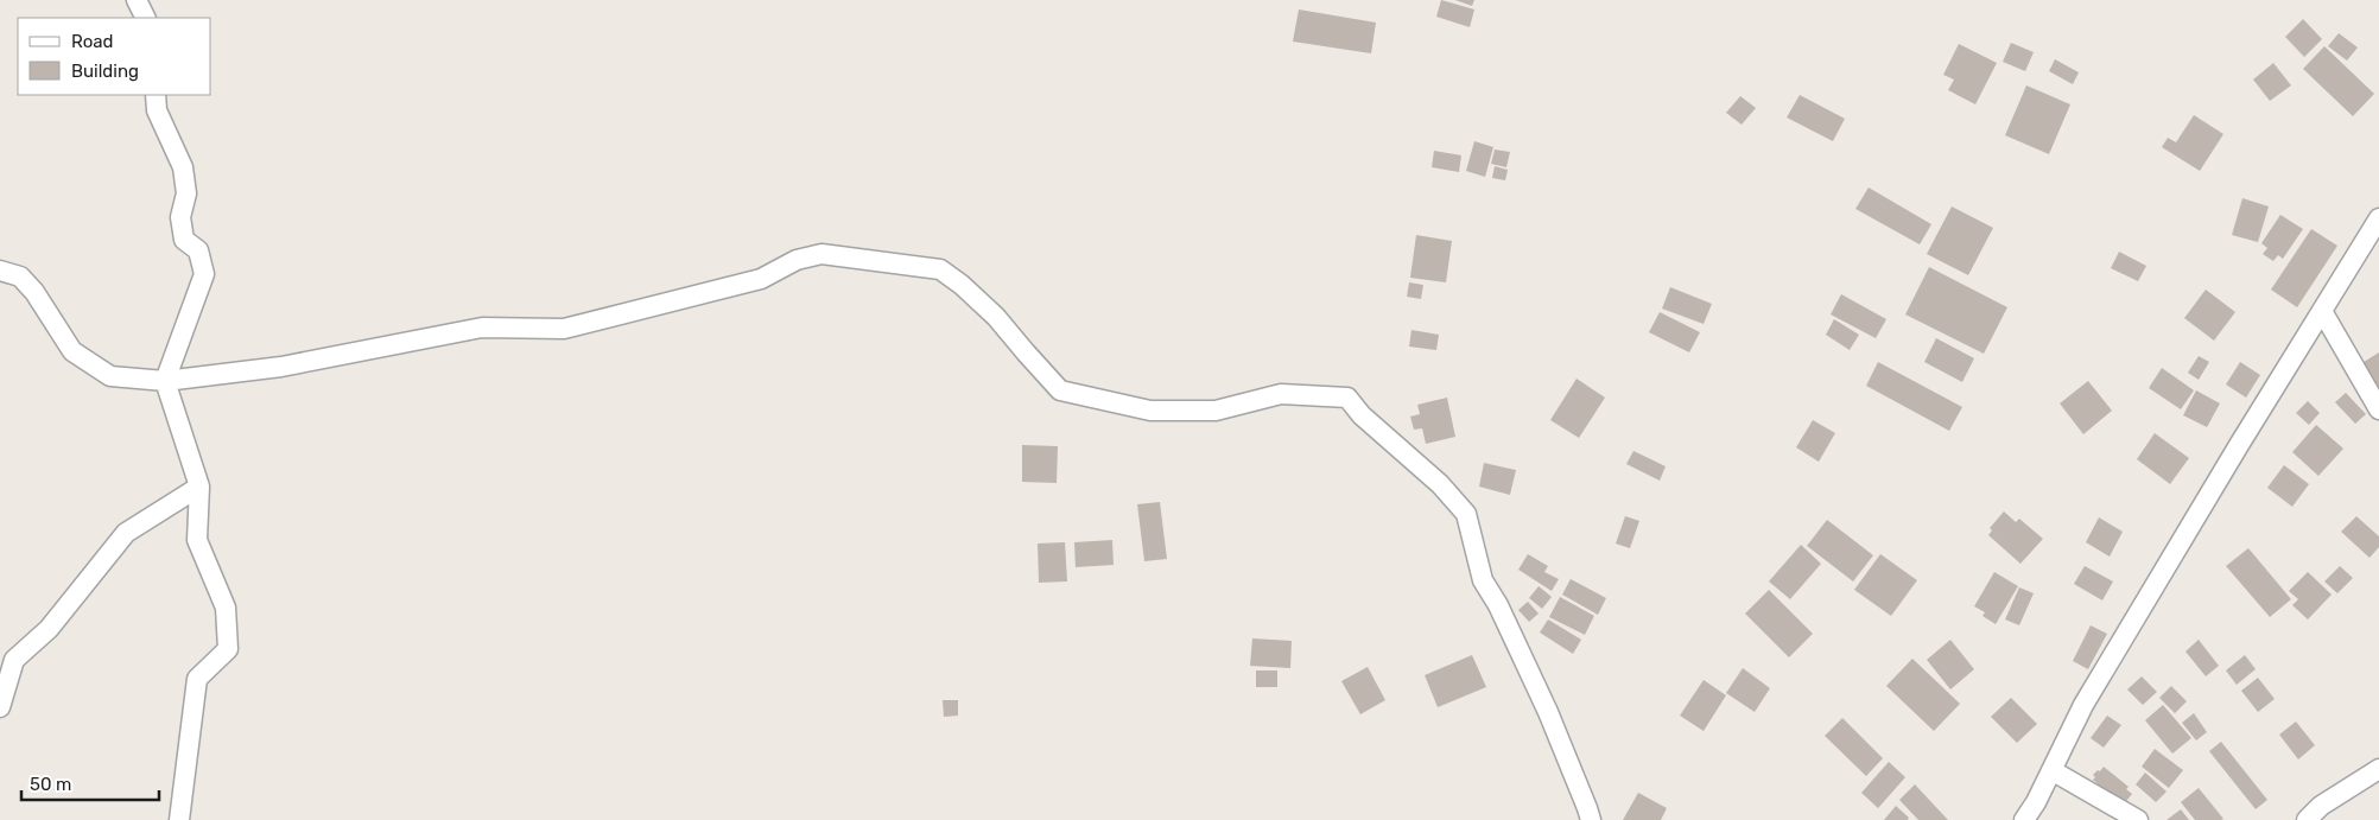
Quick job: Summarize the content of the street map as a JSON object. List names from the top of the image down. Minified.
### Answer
{"legend":["Road","Building"],"scale_bar":"50 m"}
